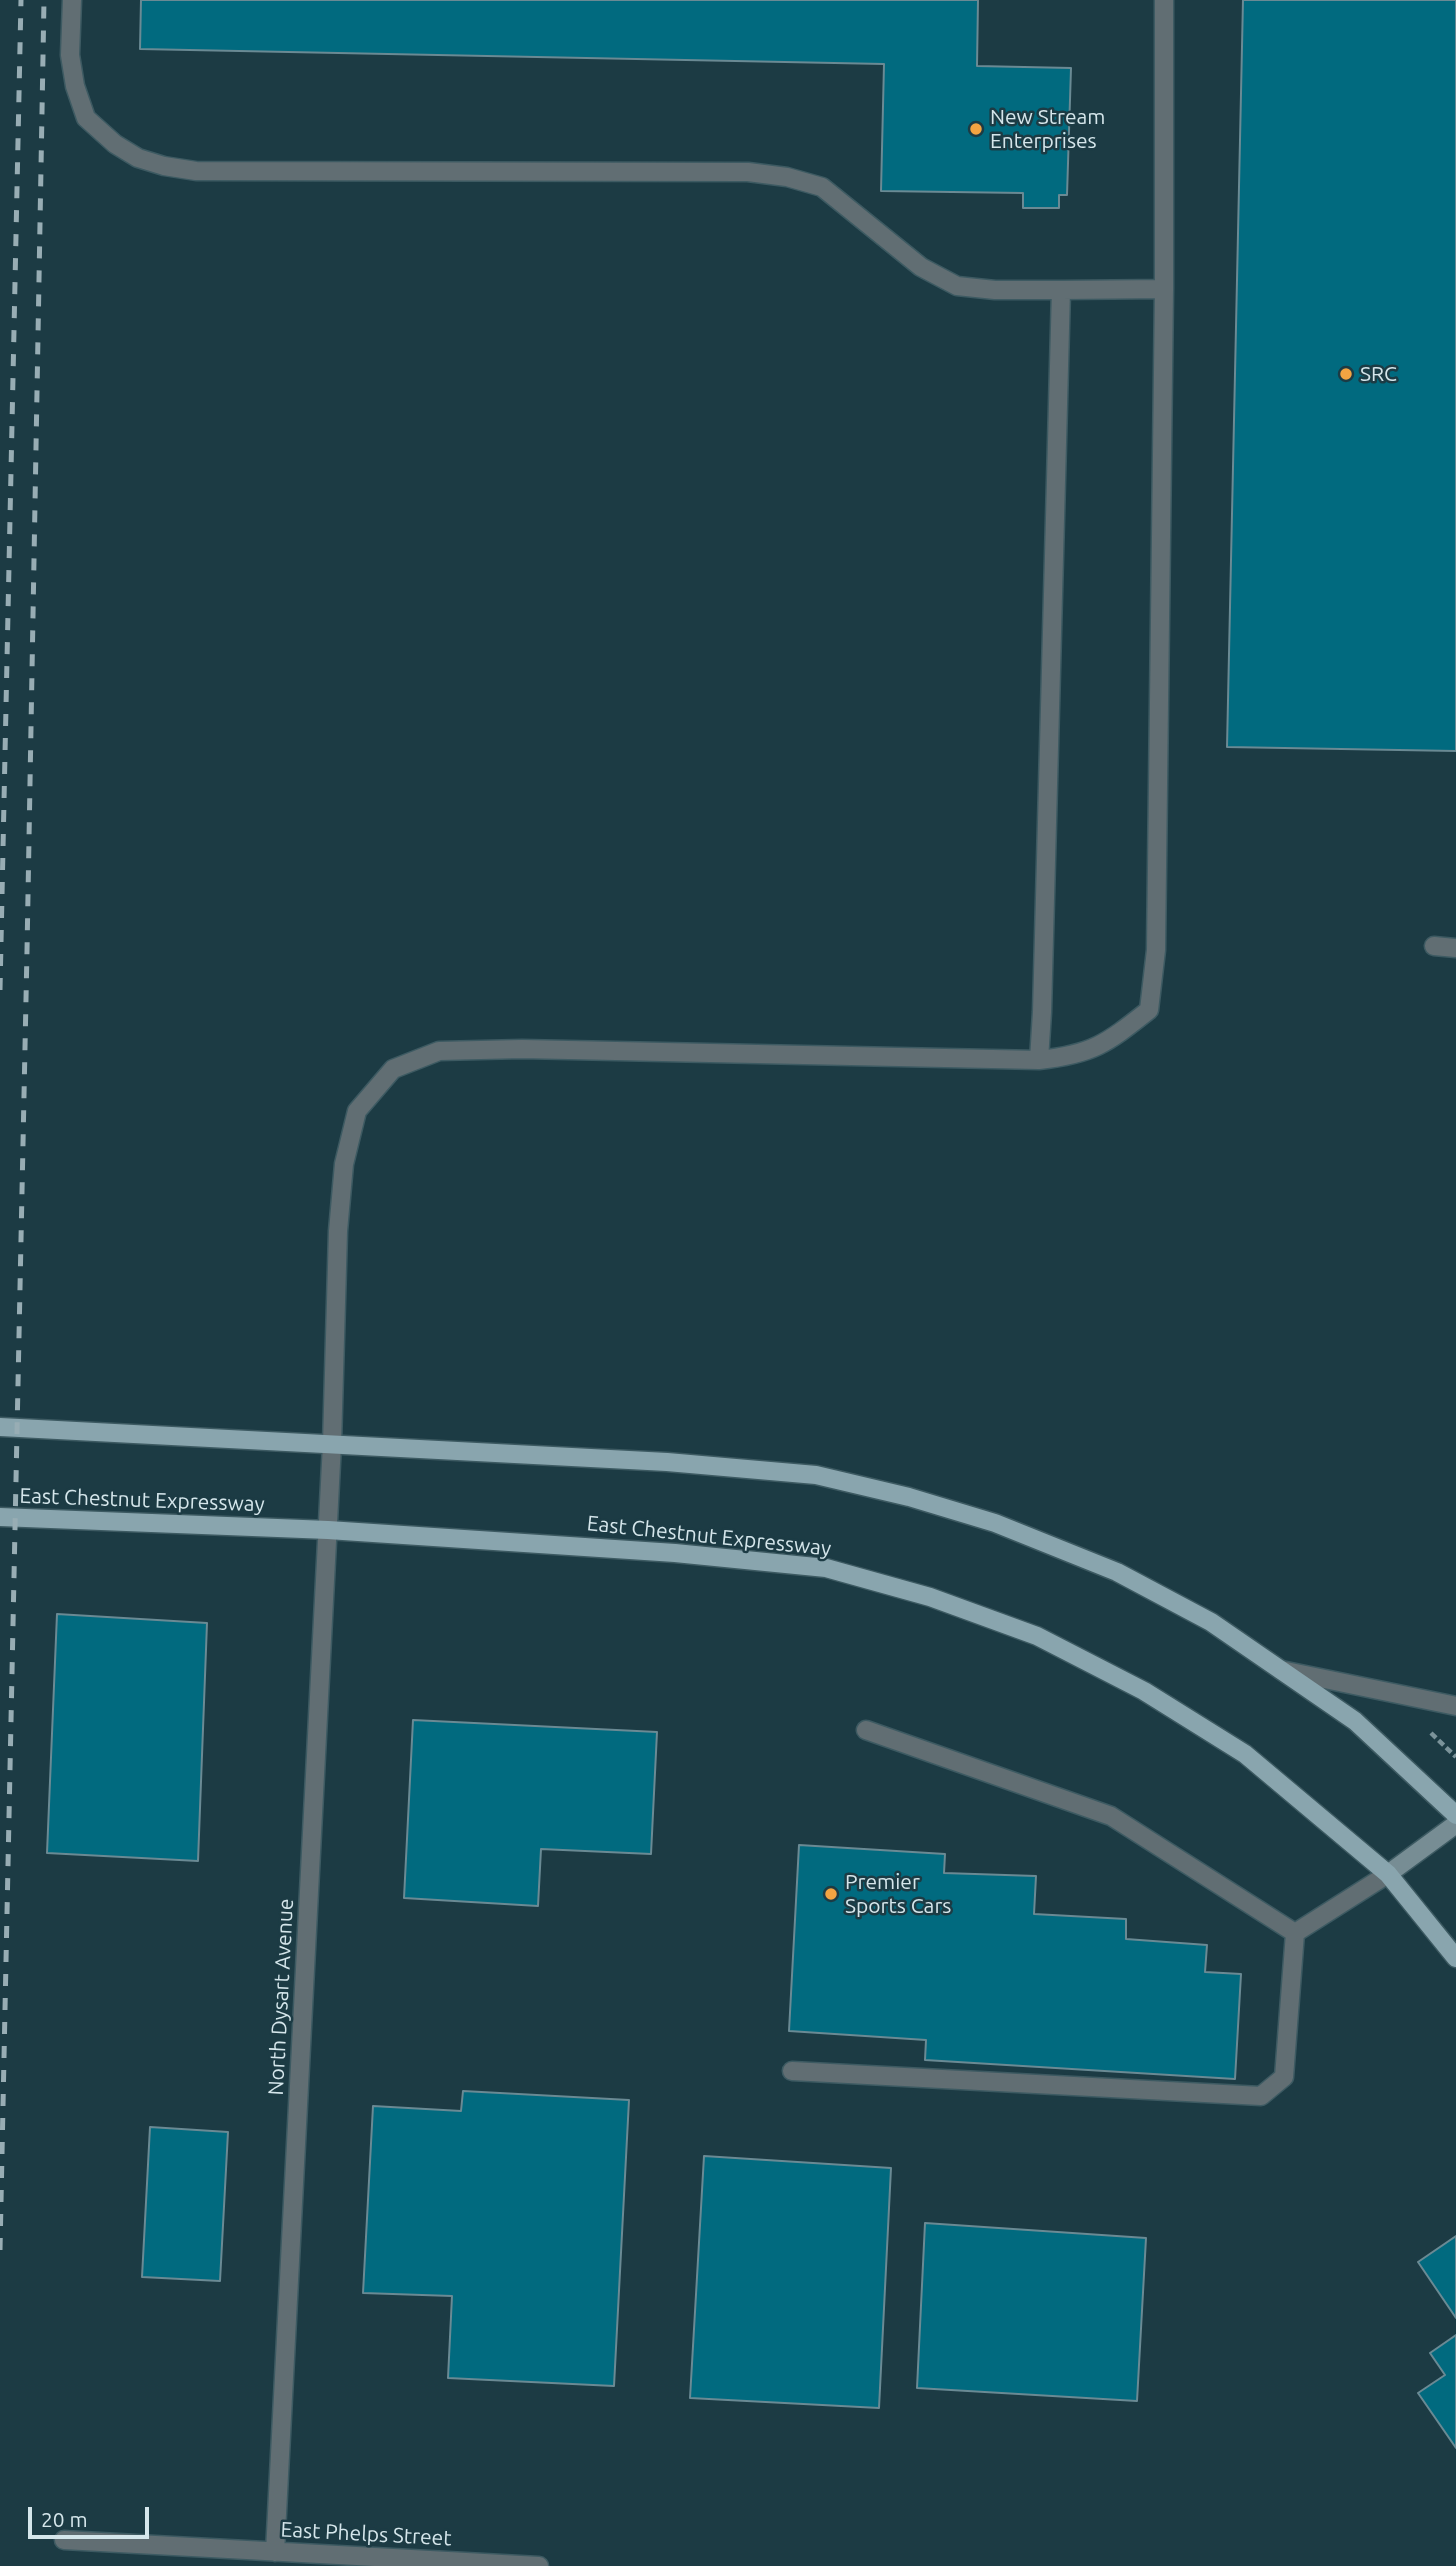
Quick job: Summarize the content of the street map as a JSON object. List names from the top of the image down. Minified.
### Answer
{"streets":{"main road":["East Chestnut Expressway"],"street":["North Dysart Avenue","East Phelps Street"]},"crossings":[["East Chestnut Expressway","North Dysart Avenue"],["North Dysart Avenue","East Phelps Street"]],"places":["New Stream Enterprises","SRC","Premier Sports Cars"],"scale_bar":"20 m"}
